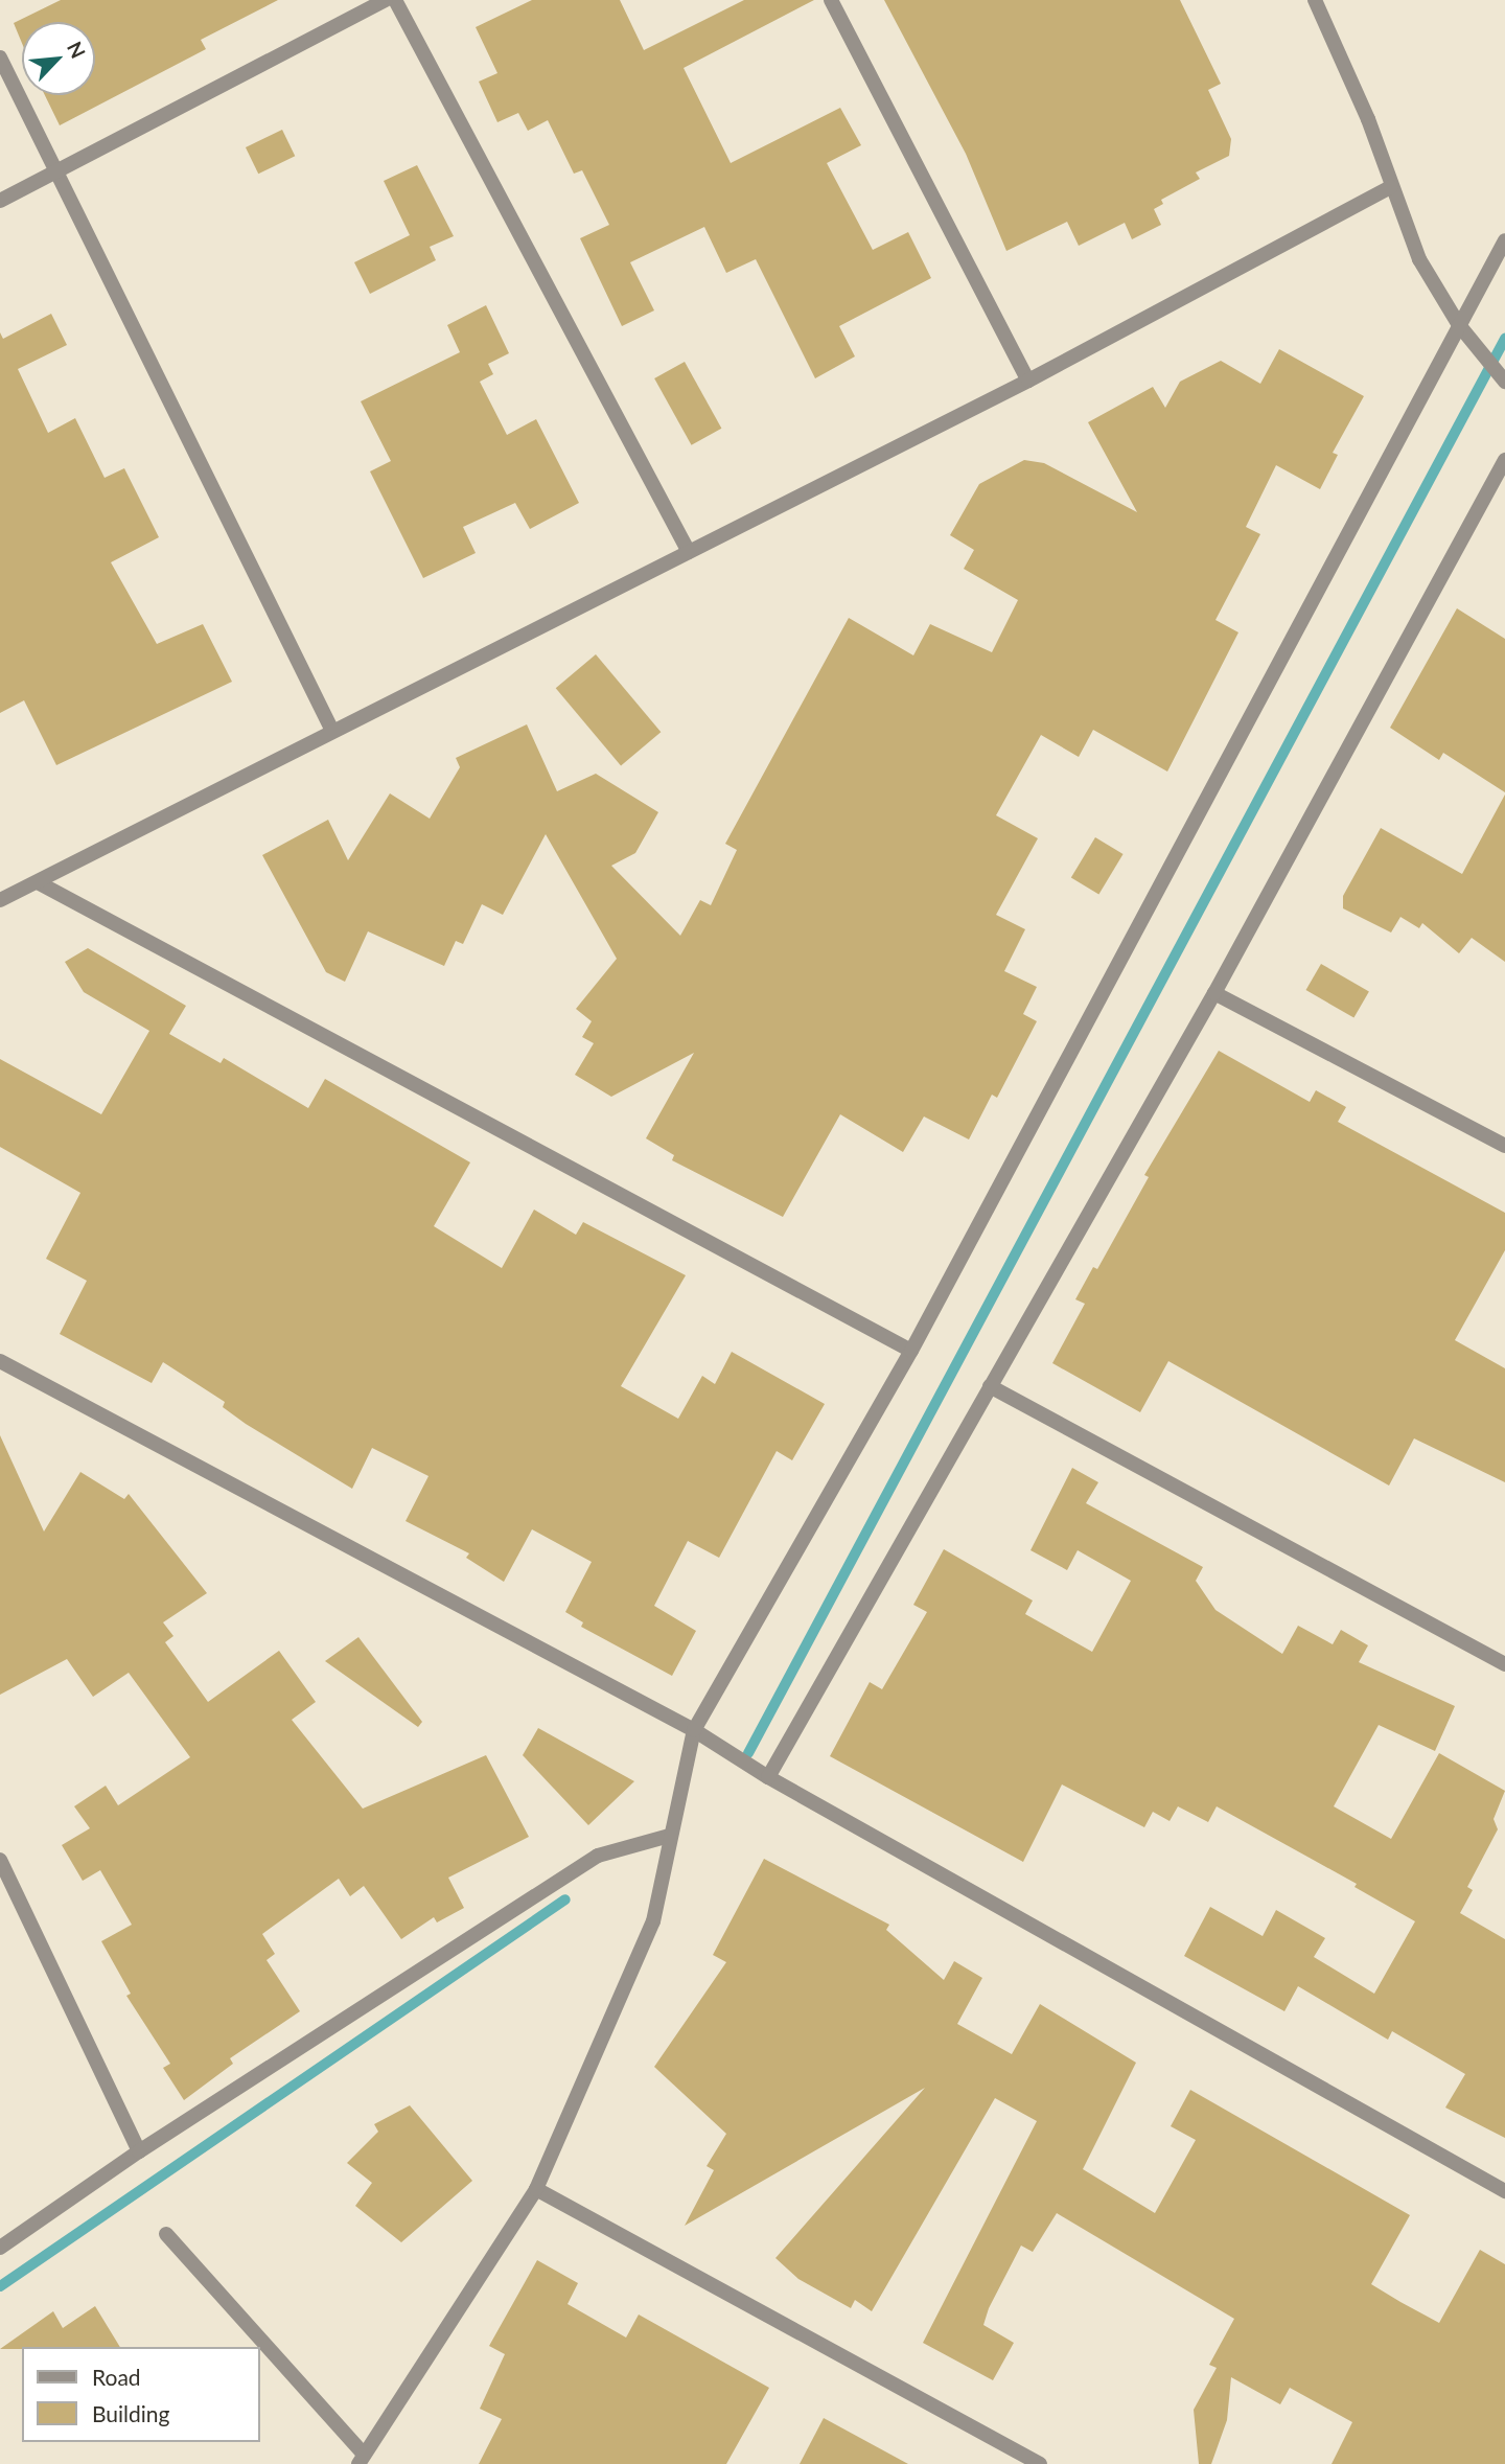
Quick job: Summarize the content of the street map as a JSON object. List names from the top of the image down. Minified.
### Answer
{"legend":["Road","Building"],"north":"top right"}
